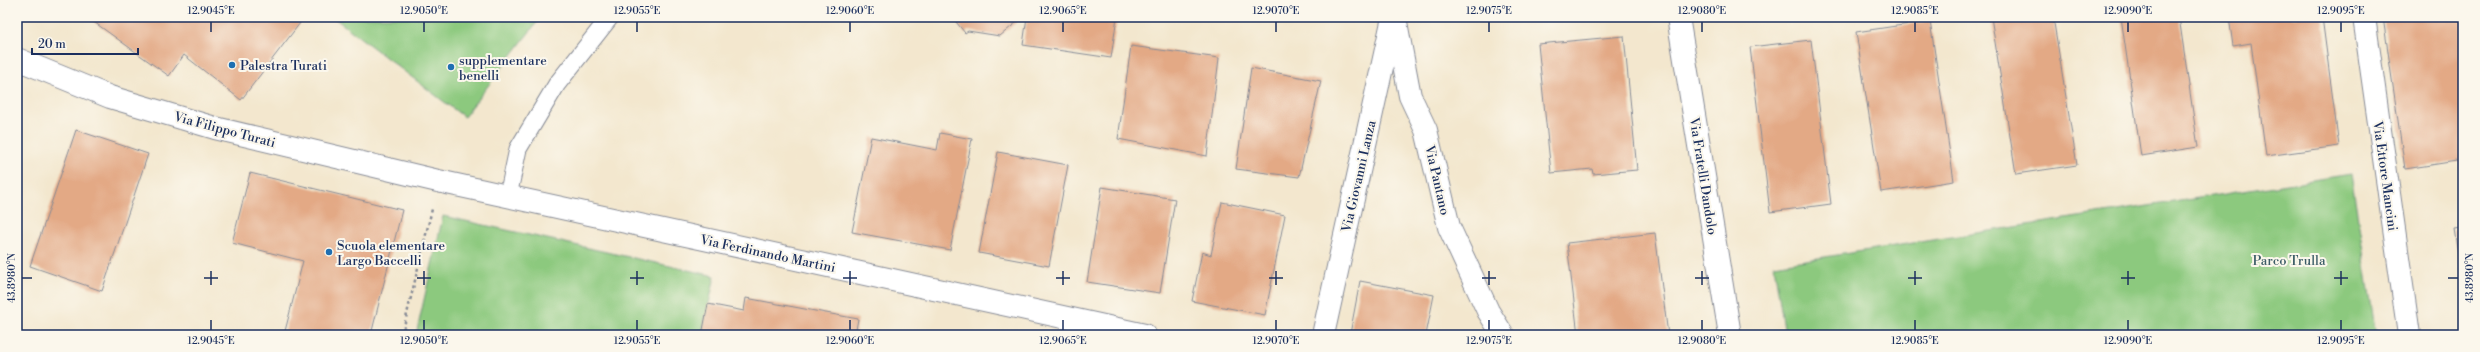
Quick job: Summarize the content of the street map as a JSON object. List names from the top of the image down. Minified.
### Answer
{"streets":{"street":["Via Filippo Turati","Via Giovanni Lanza","Via Fratelli Dandolo","Via Ettore Mancini","Via Pantano","Via Ferdinando Martini"]},"crossings":[["Via Filippo Turati","Via Ferdinando Martini"],["Via Giovanni Lanza","Via Pantano"]],"parks":["Parco Trulla"],"places":["Palestra Turati","supplementare benelli","Scuola elementare Largo Baccelli"],"scale_bar":"20 m","coordinates":["12.9045°E","12.9050°E","12.9055°E","12.9060°E","12.9065°E","12.9070°E","12.9075°E","12.9080°E","12.9085°E","12.9090°E","12.9095°E","43.8980°N"]}
